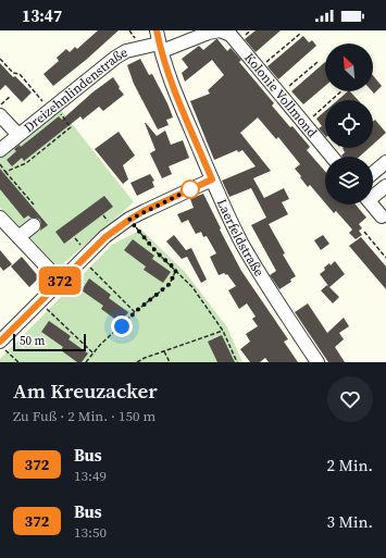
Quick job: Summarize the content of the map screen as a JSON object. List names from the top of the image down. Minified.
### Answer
{"streets":{"street":["Dreizehnlindenstraße","Kolonie Vollmond","Laerfeldstraße"]},"crossings":[["Dreizehnlindenstraße","Kolonie Vollmond"],["Dreizehnlindenstraße","Laerfeldstraße"],["Kolonie Vollmond","Laerfeldstraße"]],"lines":["bus line 372"],"scale_bar":"50 m","north":"top left","page":{"status":"13:47","on_map":"372","scale":"50 m","heading":["Am Kreuzacker","Zu Fuß · 2 Min. · 150 m"],"list":[{"mark":"372","name":"Bus","note":"13:49","value":"2 Min."},{"mark":"372","name":"Bus","note":"13:50","value":"3 Min."}]}}
